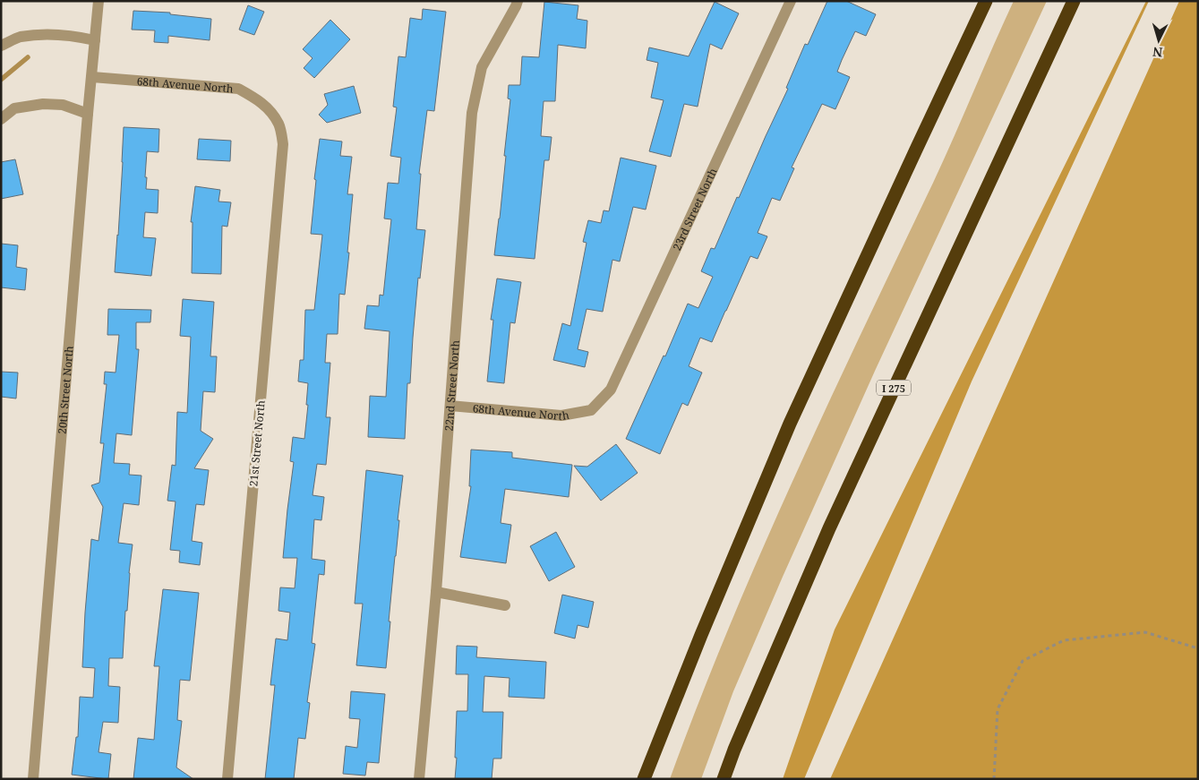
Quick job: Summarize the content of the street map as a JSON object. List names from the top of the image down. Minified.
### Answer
{"streets":{"highway":["I 275"],"street":["68th Avenue North","23rd Street North","22nd Street North","20th Street North","21st Street North"]},"crossings":[["68th Avenue North","23rd Street North"],["68th Avenue North","22nd Street North"],["68th Avenue North","20th Street North"],["68th Avenue North","21st Street North"]],"north":"bottom"}
